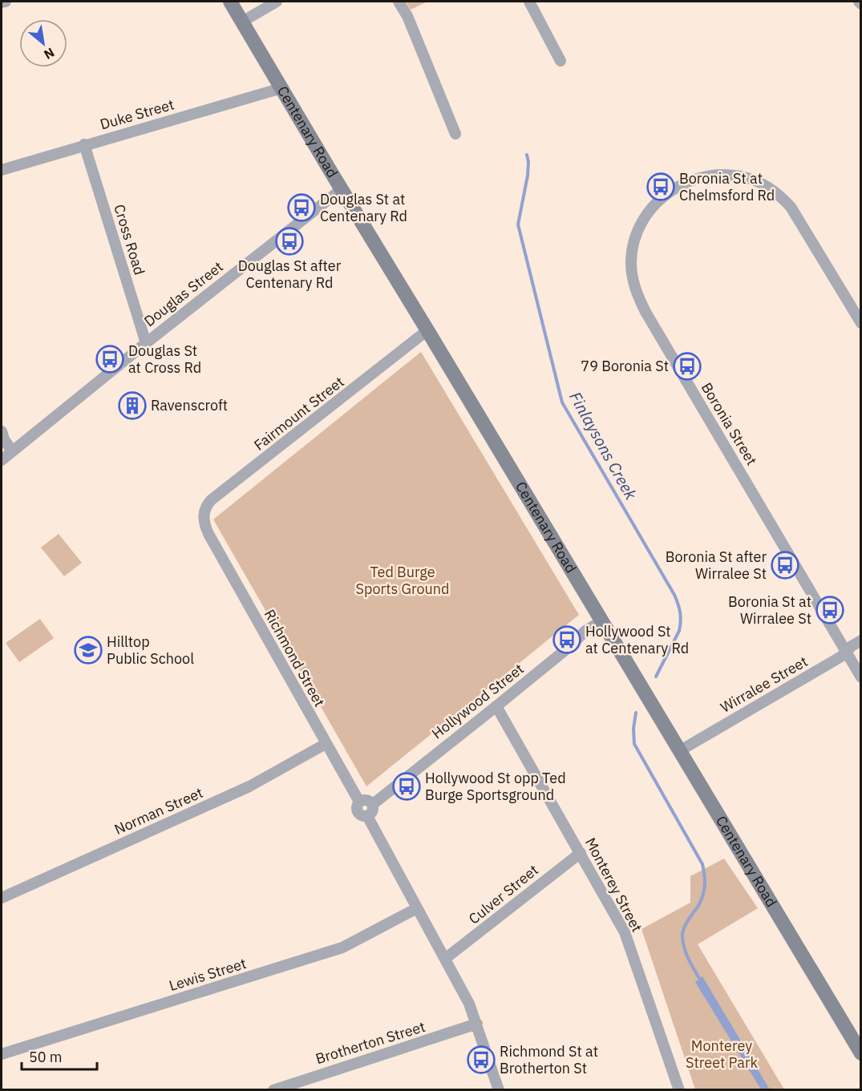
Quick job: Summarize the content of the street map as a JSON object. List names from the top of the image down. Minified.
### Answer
{"streets":{"main road":["Centenary Road"],"street":["Duke Street","Cross Road","Douglas Street","Fairmount Street","Boronia Street","Richmond Street","Wirralee Street","Hollywood Street","Norman Street","Monterey Street","Culver Street","Lewis Street","Brotherton Street"]},"crossings":[["Duke Street","Centenary Road"],["Duke Street","Cross Road"],["Centenary Road","Douglas Street"],["Centenary Road","Fairmount Street"],["Centenary Road","Wirralee Street"],["Centenary Road","Hollywood Street"],["Cross Road","Douglas Street"],["Fairmount Street","Richmond Street"],["Boronia Street","Wirralee Street"],["Richmond Street","Hollywood Street"],["Richmond Street","Norman Street"],["Hollywood Street","Monterey Street"],["Monterey Street","Culver Street"]],"water":["Finlaysons Creek"],"parks":["Ted Burge Sports Ground","Monterey Street Park"],"places":{"bus stop":["Boronia St at Chelmsford Rd","Douglas St at Centenary Rd","Douglas St after Centenary Rd","Douglas St at Cross Rd","79 Boronia St","Boronia St after Wirralee St","Boronia St at Wirralee St","Hollywood St at Centenary Rd","Hollywood St opp Ted Burge Sportsground","Richmond St at Brotherton St"],"building":["Ravenscroft"],"school or university":["Hilltop Public School"]},"scale_bar":"50 m","north":"bottom right"}
